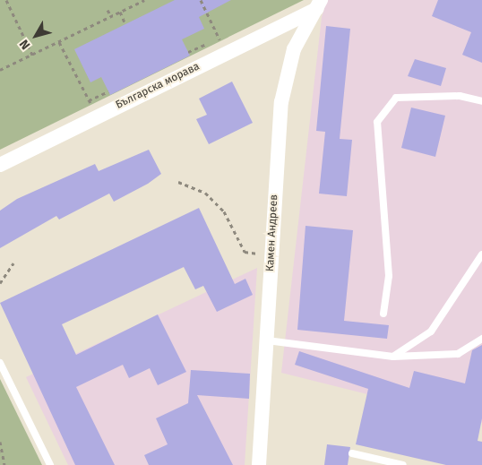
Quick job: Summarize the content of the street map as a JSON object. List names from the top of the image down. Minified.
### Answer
{"streets":{"street":["Българска морава","Камен Андреев"]},"crossings":[["Българска морава","Камен Андреев"]],"north":"bottom left"}
